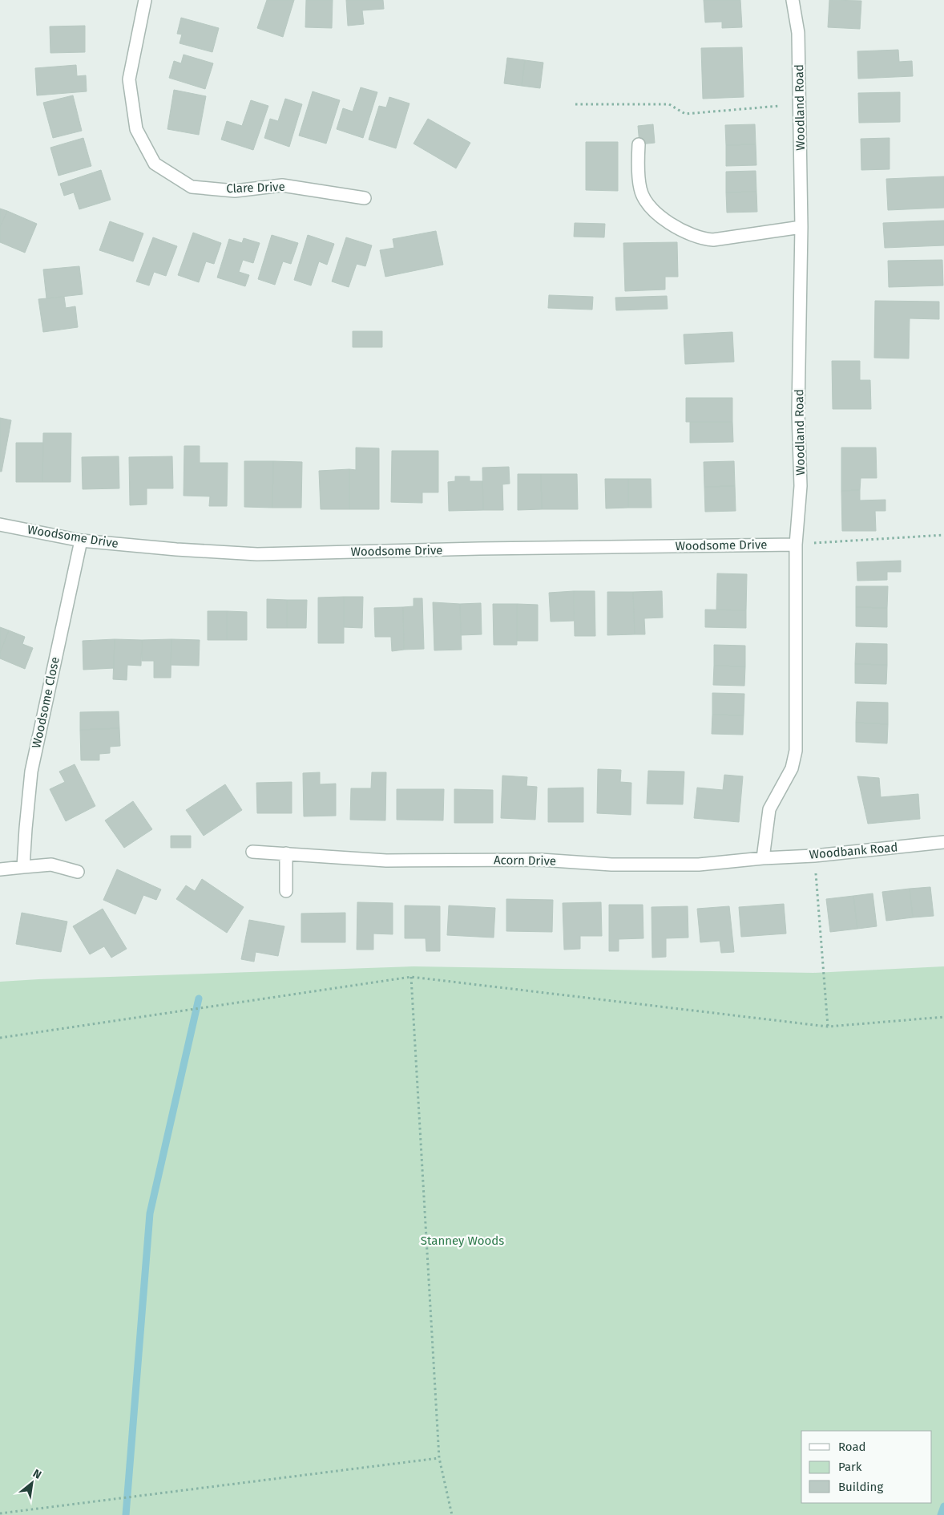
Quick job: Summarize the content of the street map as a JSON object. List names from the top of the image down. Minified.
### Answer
{"streets":{"street":["Woodland Road","Clare Drive","Woodsome Drive","Woodsome Close","Woodbank Road","Acorn Drive"]},"crossings":[["Woodland Road","Woodsome Drive"],["Woodland Road","Woodbank Road"],["Woodland Road","Acorn Drive"],["Woodsome Drive","Woodsome Close"],["Woodbank Road","Acorn Drive"]],"parks":["Stanney Woods"],"legend":["Road","Park","Building"],"north":"top right"}
